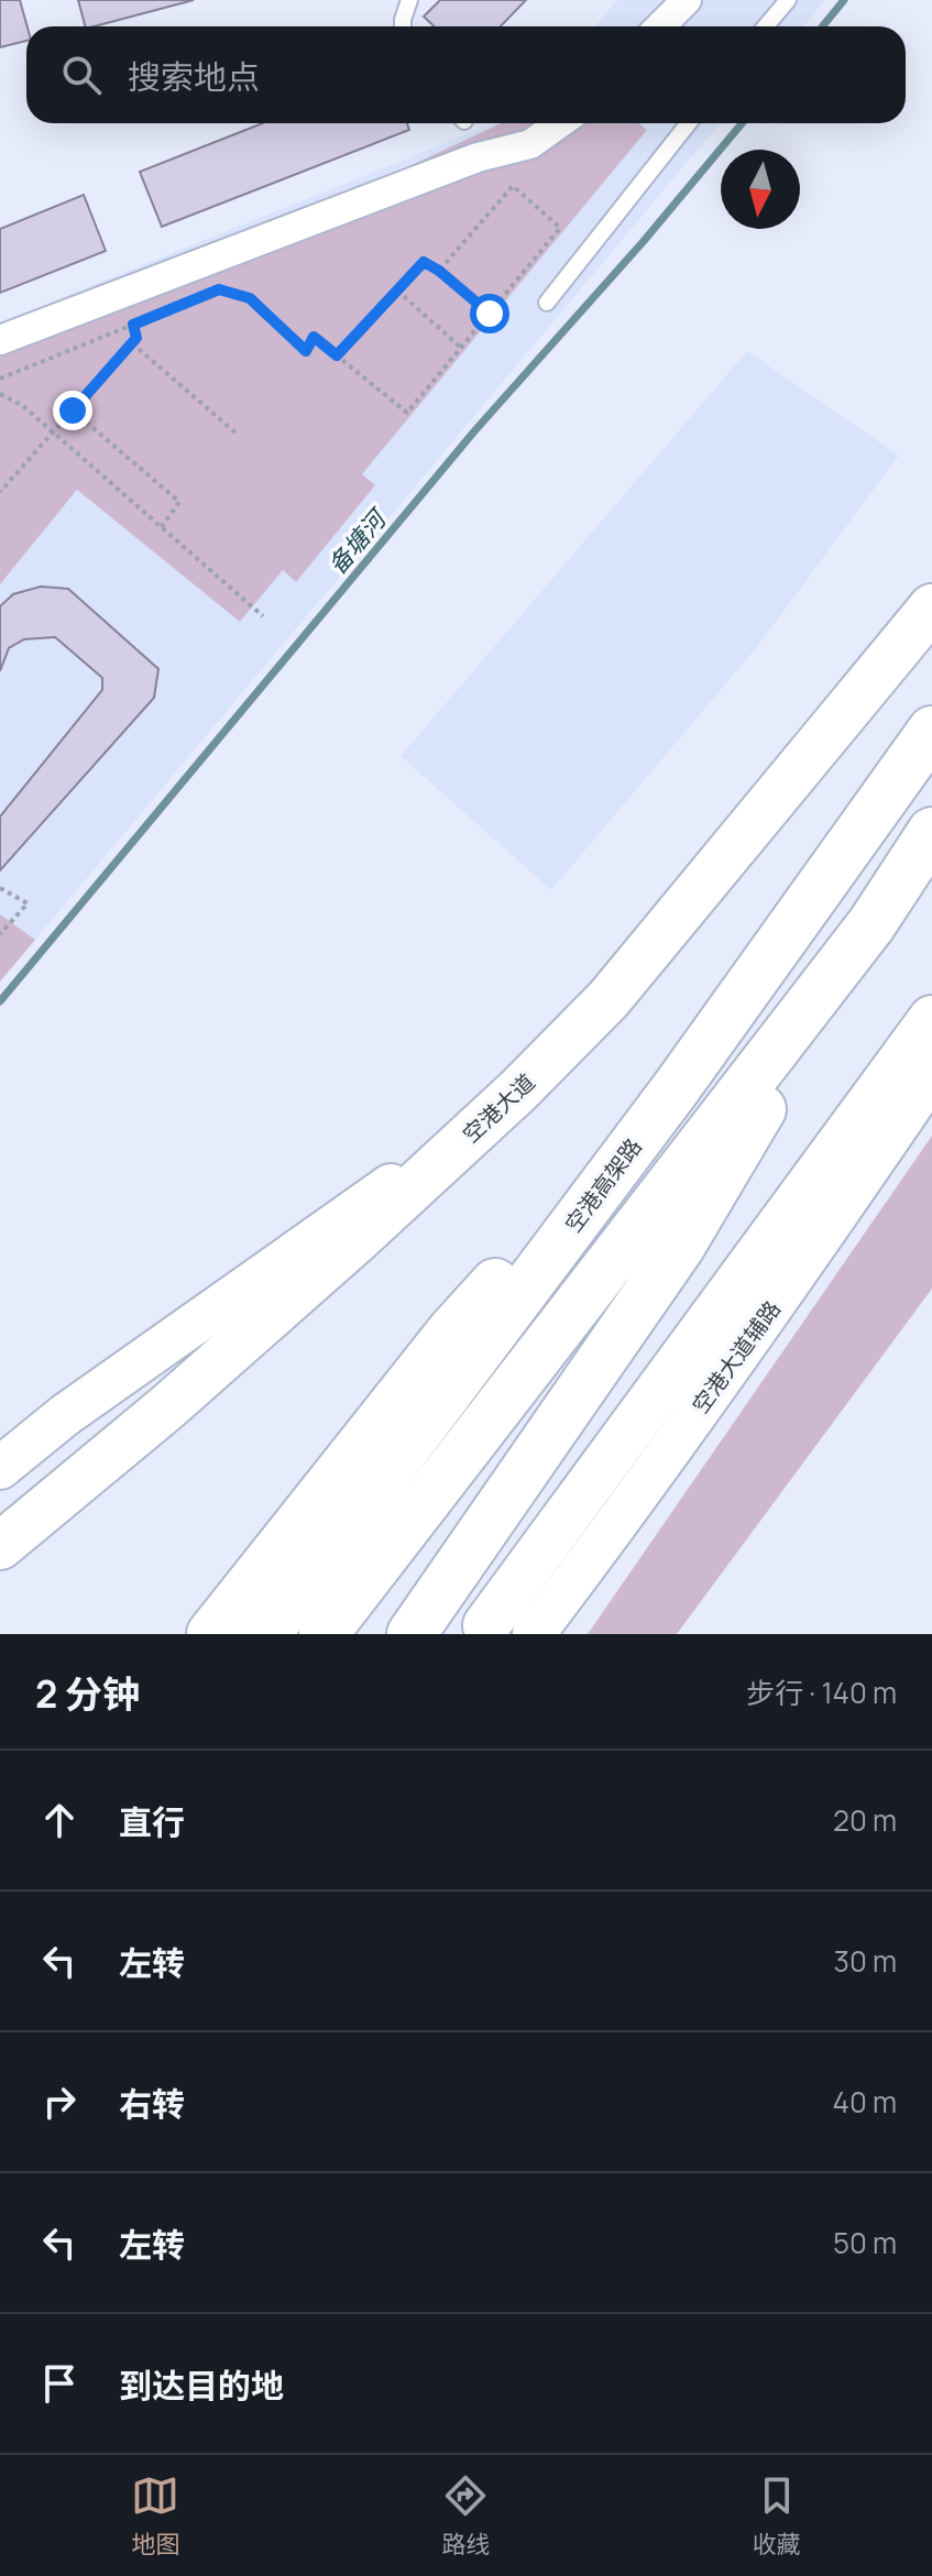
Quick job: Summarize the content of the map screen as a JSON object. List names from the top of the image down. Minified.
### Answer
{"streets":{"highway":["空港高架路"],"main road":["空港大道","空港大道辅路"]},"water":["备塘河"],"north":"bottom","page":{"search":"搜索地点","heading":["2 分钟","步行 · 140 m"],"list":[["直行","20 m"],["左转","30 m"],["右转","40 m"],["左转","50 m"],"到达目的地"],"nav":["地图","路线","收藏"]}}
